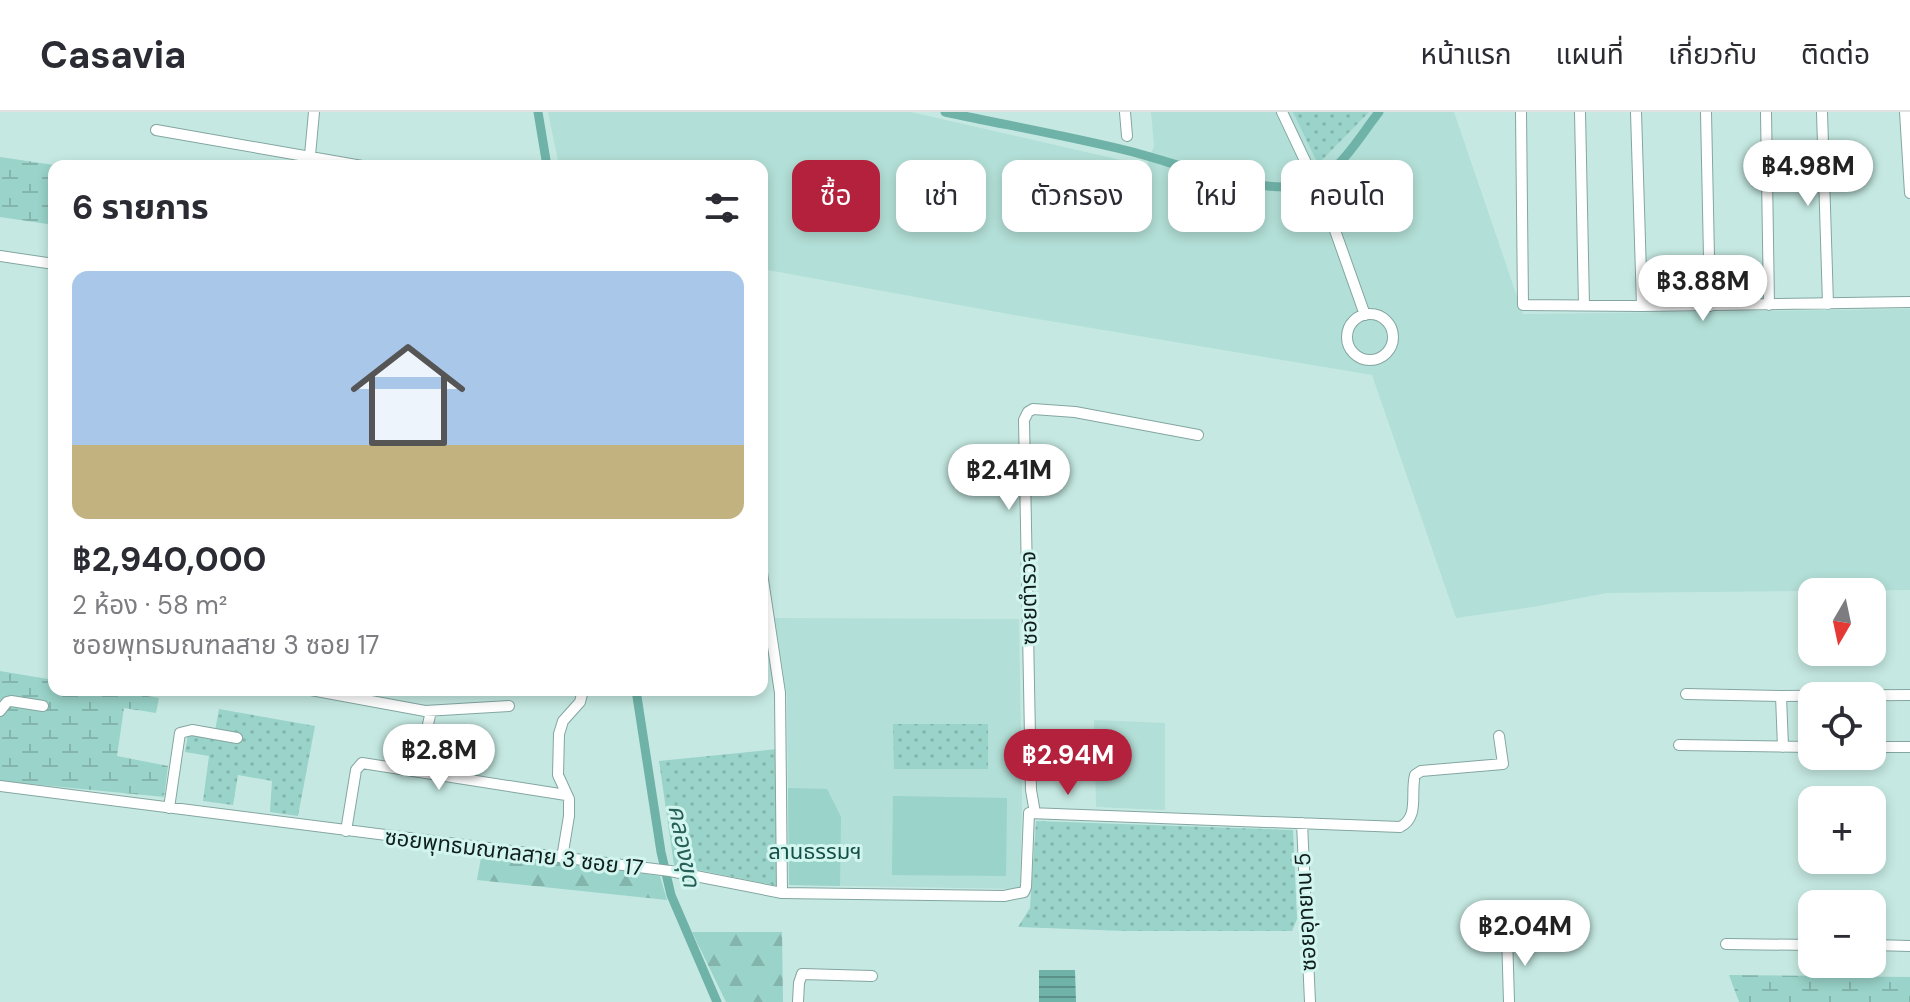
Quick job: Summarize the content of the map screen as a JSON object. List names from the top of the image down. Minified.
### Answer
{"streets":{"street":["ซอยตำรวจ","ซอยพุทธมณฑลสาย 3 ซอย 17","ซอยอุทยาน 5"]},"crossings":[["ซอยตำรวจ","ซอยพุทธมณฑลสาย 3 ซอย 17"]],"water":["คลองขุด"],"parks":["ลานธรรมฯ"],"north":"bottom","page":{"header":"Casavia","nav":["หน้าแรก","แผนที่","เกี่ยวกับ","ติดต่อ"],"price":["฿4.98M","฿3.88M","฿2.41M","฿2.8M","฿2.94M","฿2.04M"],"chip":["ซื้อ","เช่า","ตัวกรอง","ใหม่","คอนโด"],"heading":"6 รายการ","list":[{"name":"฿2,940,000","note":"2 ห้อง · 58 m² · ซอยพุทธมณฑลสาย 3 ซอย 17"}],"map_buttons":["+","−"]}}
